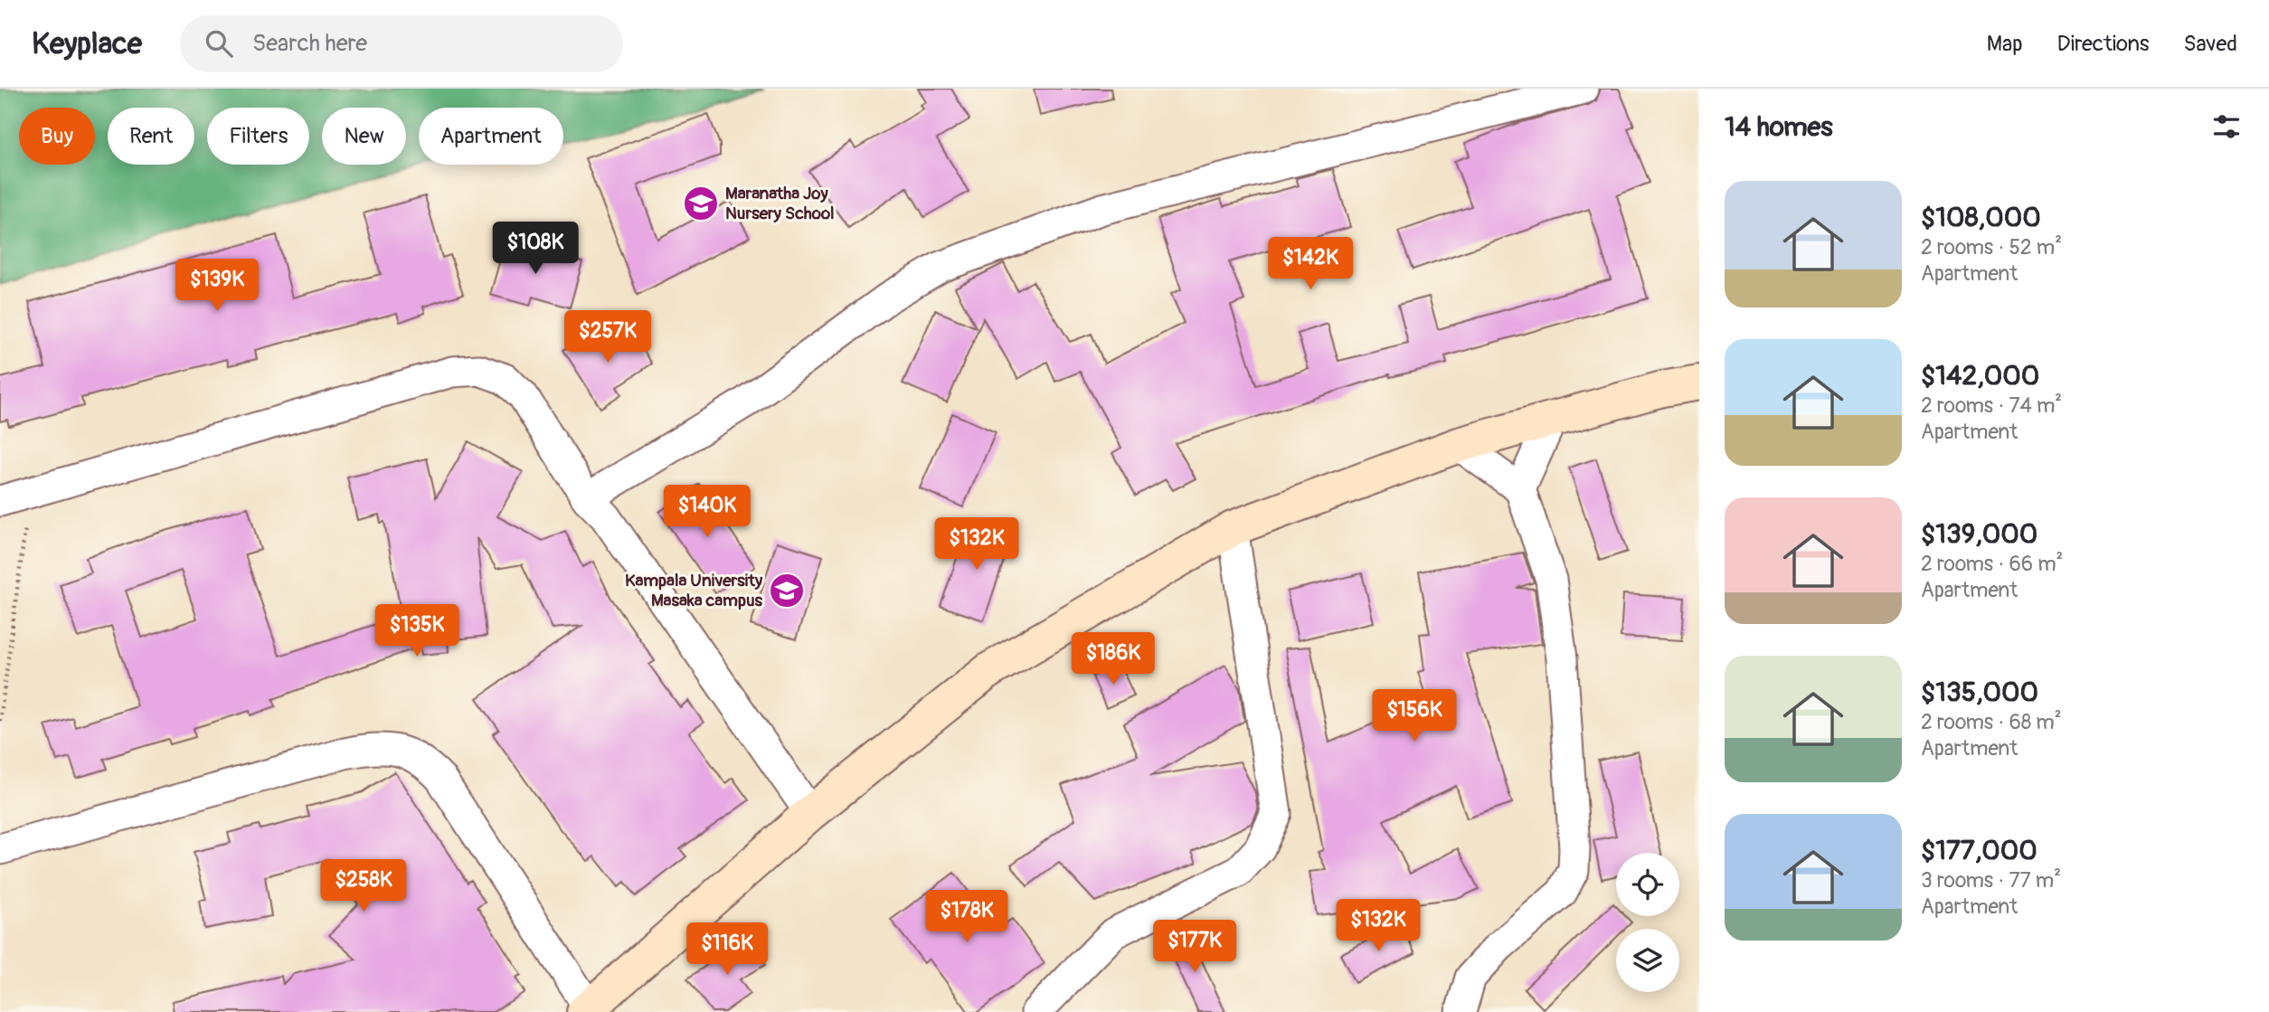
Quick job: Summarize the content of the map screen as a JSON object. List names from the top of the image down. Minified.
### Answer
{"places":{"school or university":["Maranatha Joy Nursery School","Kampala University Masaka campus"]},"page":{"header":"Keyplace","search":"Search here","nav":["Map","Directions","Saved"],"heading":"14 homes","chip":["Buy","Rent","Filters","New","Apartment"],"list":[{"name":"$108,000","note":"2 rooms · 52 m² · Apartment"},{"name":"$142,000","note":"2 rooms · 74 m² · Apartment"},{"name":"$139,000","note":"2 rooms · 66 m² · Apartment"},{"name":"$135,000","note":"2 rooms · 68 m² · Apartment"},{"name":"$177,000","note":"3 rooms · 77 m² · Apartment"}],"price":["$108K","$142K","$139K","$257K","$140K","$132K","$135K","$186K","$156K","$258K","$178K","$132K","$177K","$116K"]}}
